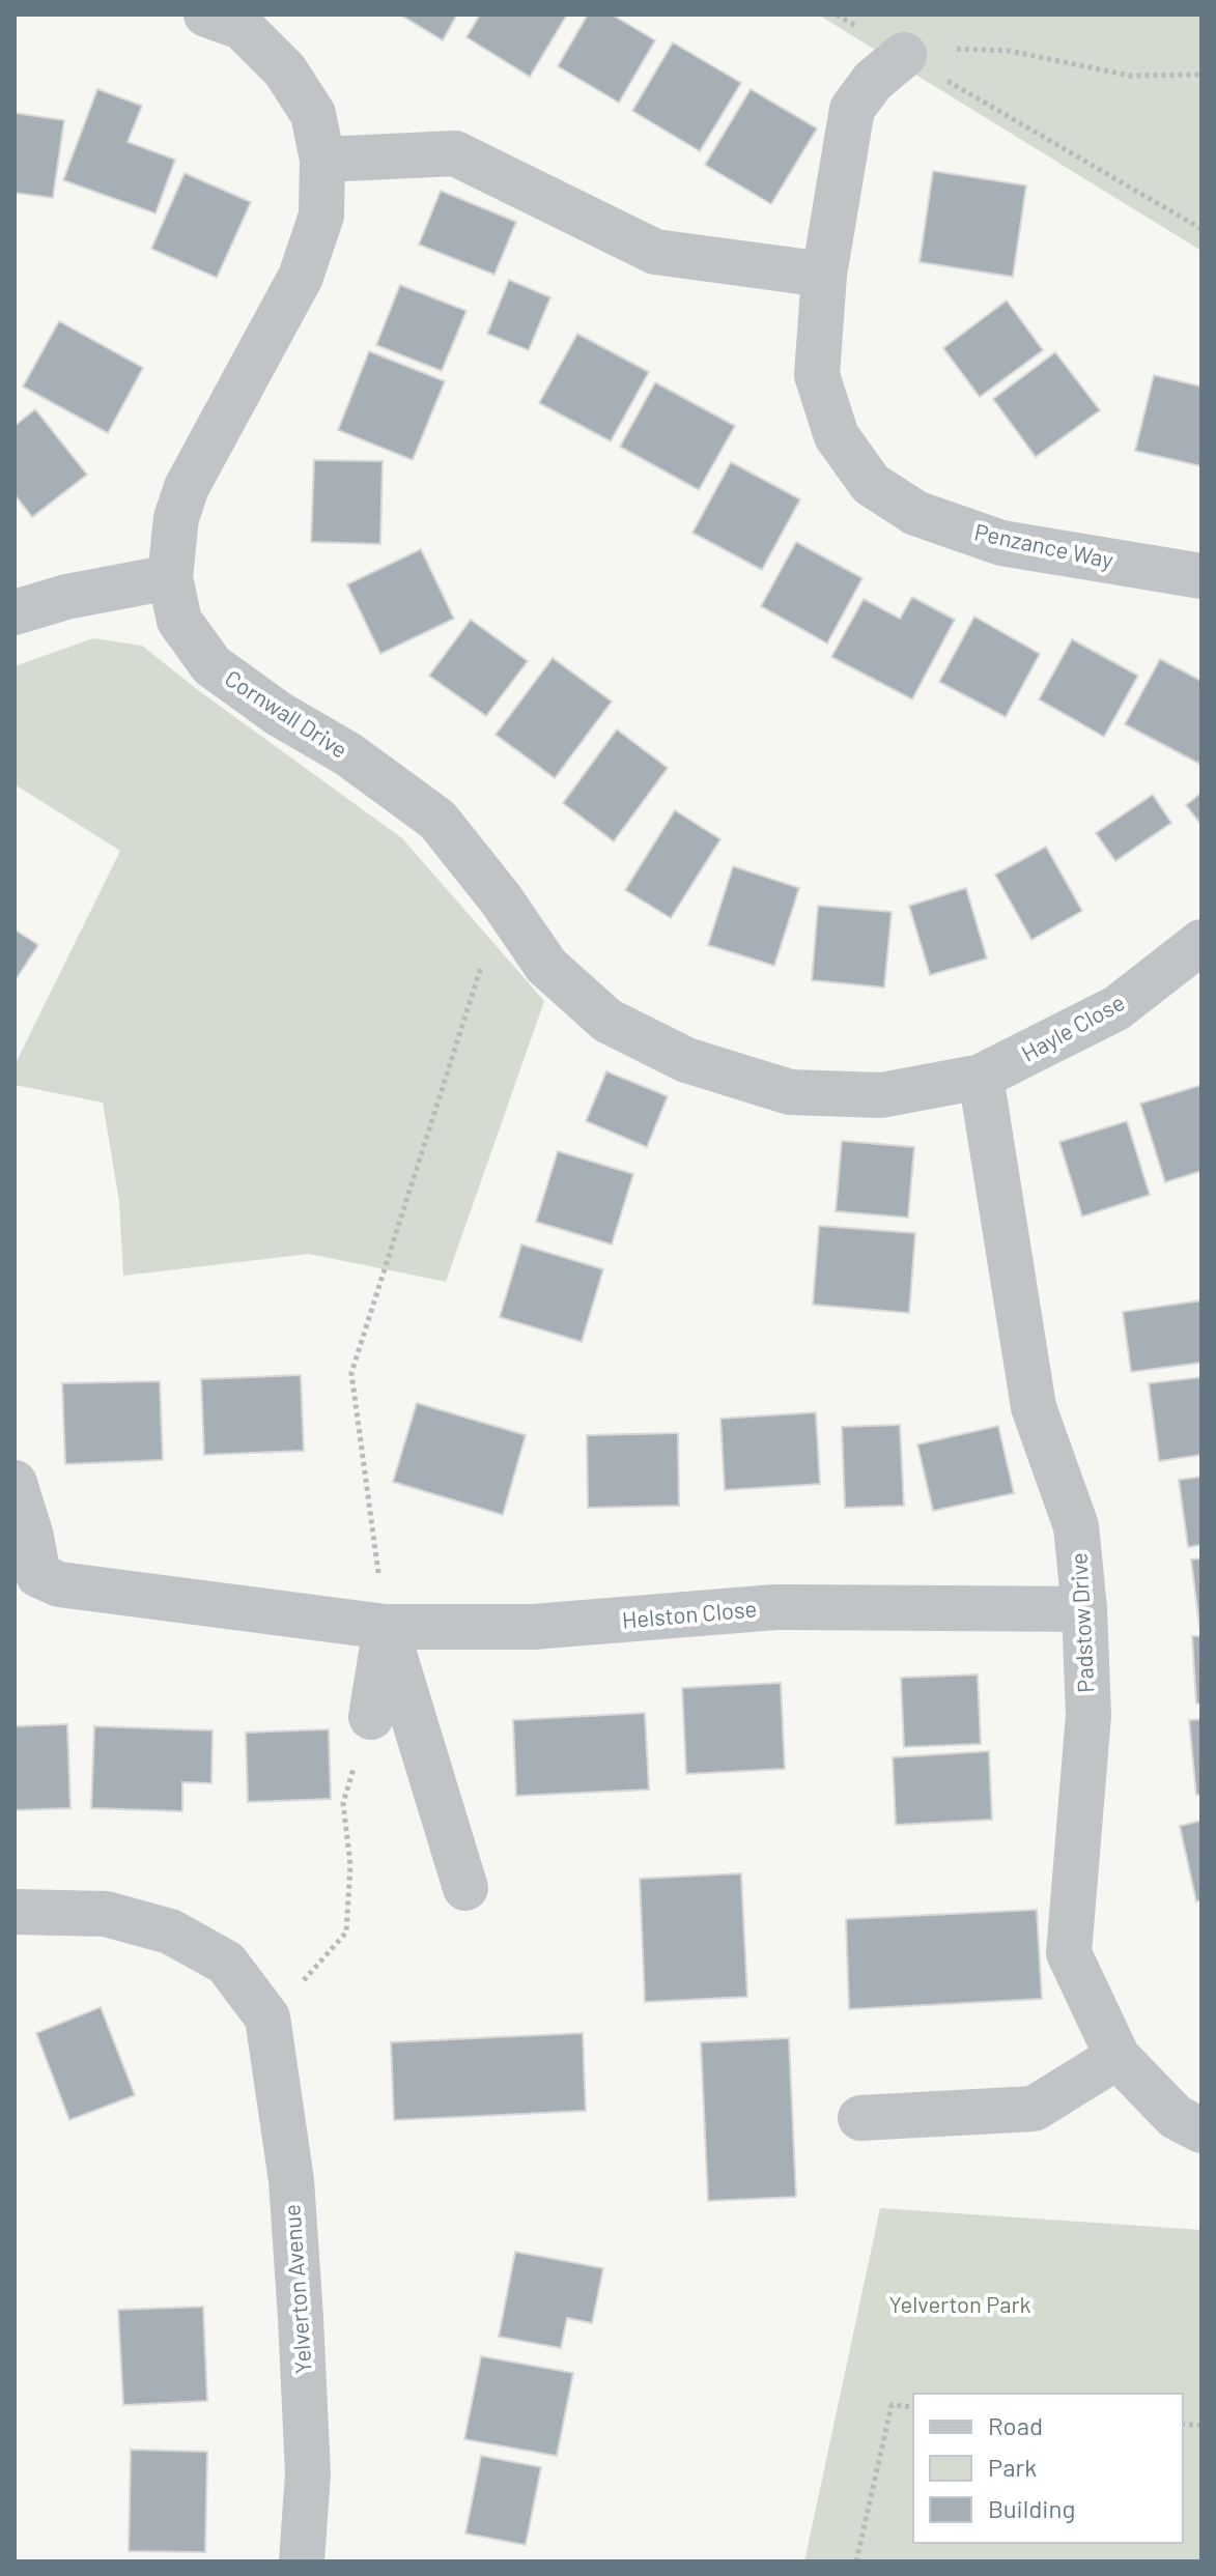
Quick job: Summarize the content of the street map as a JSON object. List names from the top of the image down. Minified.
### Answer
{"streets":{"street":["Penzance Way","Cornwall Drive","Hayle Close","Helston Close","Padstow Drive","Yelverton Avenue"]},"crossings":[["Cornwall Drive","Hayle Close"],["Cornwall Drive","Padstow Drive"],["Hayle Close","Padstow Drive"],["Helston Close","Padstow Drive"]],"parks":["Yelverton Park"],"legend":["Road","Park","Building"]}
